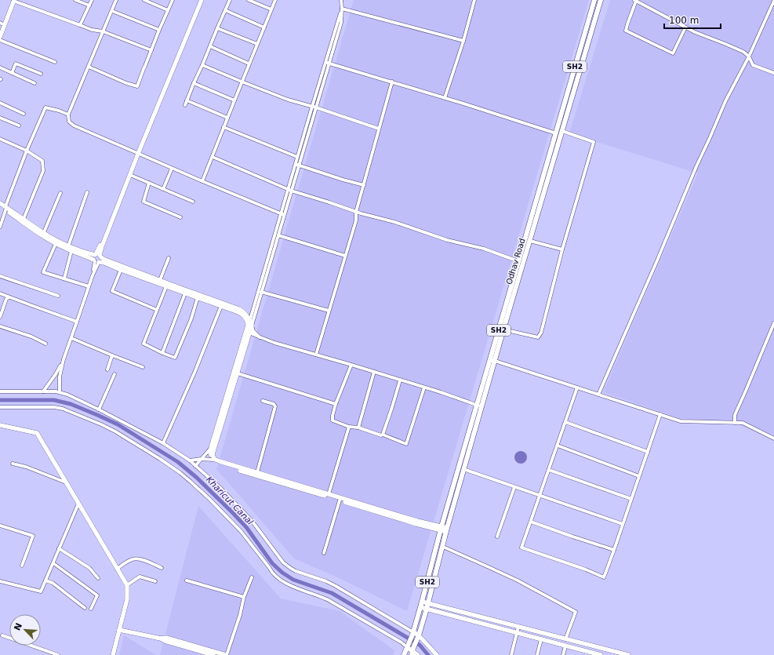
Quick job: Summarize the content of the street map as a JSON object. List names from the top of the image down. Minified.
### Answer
{"streets":{"main road":["SH2","Odhav Road"]},"crossings":[["SH2","Odhav Road"]],"water":["Kharicut Canal"],"scale_bar":"100 m","north":"top left"}
